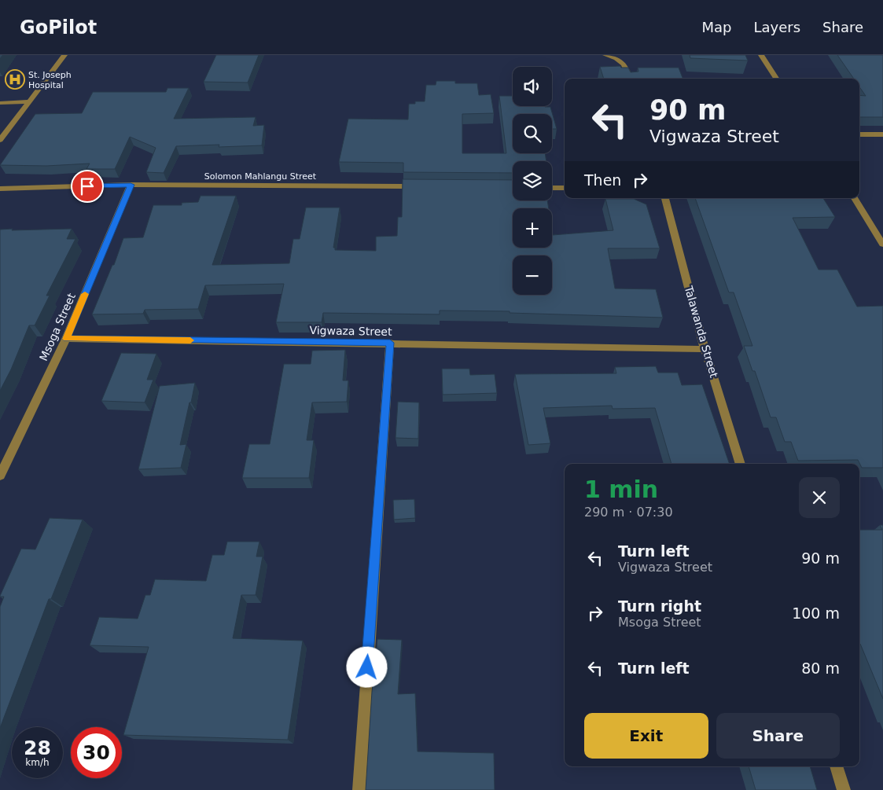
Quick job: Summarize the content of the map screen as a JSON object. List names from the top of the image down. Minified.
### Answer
{"streets":{"street":["Solomon Mahlangu Street","Msoga Street","Vigwaza Street","Talawanda Street"]},"crossings":[["Solomon Mahlangu Street","Msoga Street"],["Msoga Street","Vigwaza Street"],["Vigwaza Street","Talawanda Street"]],"places":{"hospital":["St. Joseph Hospital"]},"page":{"header":"GoPilot","nav":["Map","Layers","Share"],"map_buttons":["+","−"],"turn":["90 m","Vigwaza Street"],"then":"Then","heading":["1 min","290 m · 07:30"],"list":[{"name":"Turn left","note":"Vigwaza Street","value":"90 m"},{"name":"Turn right","note":"Msoga Street","value":"100 m"},{"name":"Turn left","value":"80 m"}],"buttons":["Exit","Share"],"speed":"28 km/h","limit":"30"}}
